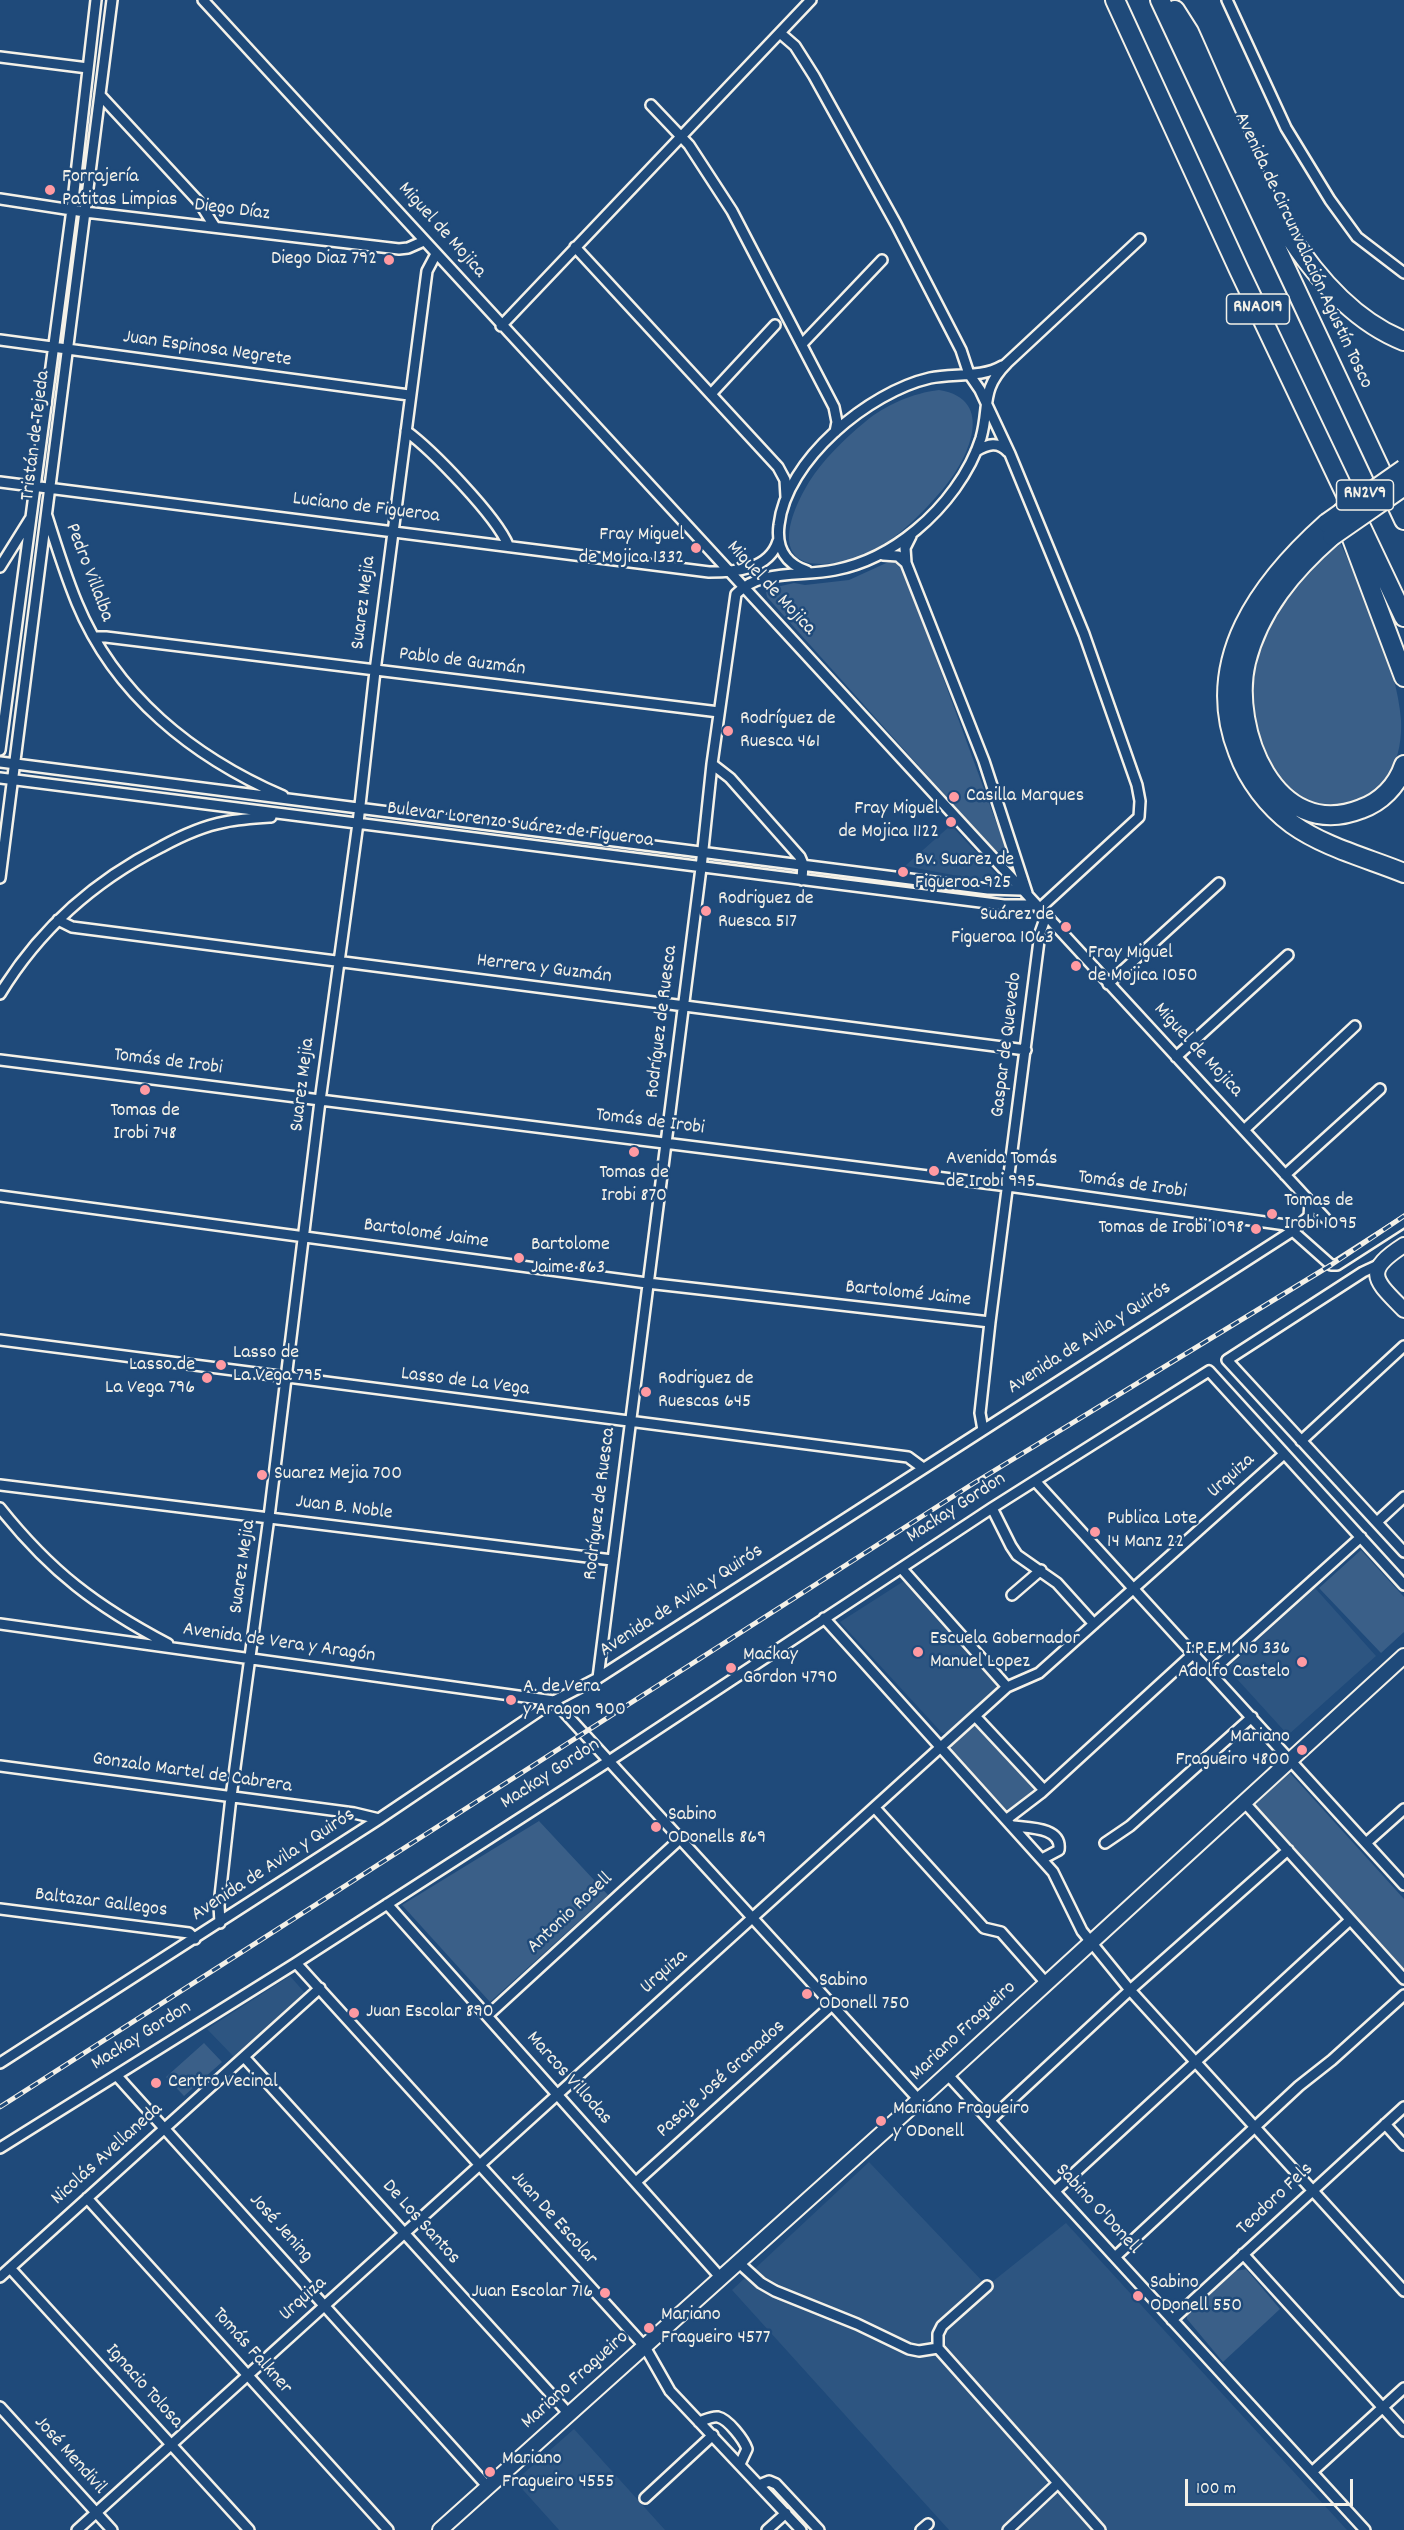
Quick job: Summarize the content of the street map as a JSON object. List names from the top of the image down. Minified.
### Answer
{"streets":{"highway":["Avenida de Circunvalación Agustín Tosco","RNA019","RN2V9"],"main road":["Mariano Fragueiro"],"street":["Diego Díaz","Miguel de Mojica","Juan Espinosa Negrete","Tristán de Tejeda","Luciano de Figueroa","Pedro Villalba","Suarez Mejia","Pablo de Guzmán","Bulevar Lorenzo Suárez de Figueroa","Herrera y Guzmán","Rodríguez de Ruesca","Gaspar de Quevedo","Tomás de Irobi","Bartolomé Jaime","Avenida de Avila y Quirós","Lasso de La Vega","Urquiza","Juan B. Noble","Mackay Gordon","Avenida de Vera y Aragón","Gonzalo Martel de Cabrera","Baltazar Gallegos","Antonio Rosell","Marcos Villodas","Pasaje José Granados","Nicolás Avellaneda","Teodoro Fels","Sabino O'Donell","Juan De Escolar","De Los Santos","José Jening","Tomás Falkner","Ignacio Tolosa","José Mendivil"]},"crossings":[["Diego Díaz","Miguel de Mojica"],["Diego Díaz","Tristán de Tejeda"],["Miguel de Mojica","Luciano de Figueroa"],["Miguel de Mojica","Suarez Mejia"],["Miguel de Mojica","Bulevar Lorenzo Suárez de Figueroa"],["Miguel de Mojica","Rodríguez de Ruesca"],["Miguel de Mojica","Gaspar de Quevedo"],["Miguel de Mojica","Avenida de Avila y Quirós"],["Juan Espinosa Negrete","Tristán de Tejeda"],["Juan Espinosa Negrete","Suarez Mejia"],["Tristán de Tejeda","Luciano de Figueroa"],["Tristán de Tejeda","Pedro Villalba"],["Tristán de Tejeda","Bulevar Lorenzo Suárez de Figueroa"],["Luciano de Figueroa","Suarez Mejia"],["Pedro Villalba","Pablo de Guzmán"],["Pedro Villalba","Bulevar Lorenzo Suárez de Figueroa"],["Suarez Mejia","Pablo de Guzmán"],["Suarez Mejia","Bulevar Lorenzo Suárez de Figueroa"],["Suarez Mejia","Herrera y Guzmán"],["Suarez Mejia","Tomás de Irobi"],["Suarez Mejia","Bartolomé Jaime"],["Suarez Mejia","Avenida de Avila y Quirós"],["Suarez Mejia","Lasso de La Vega"],["Suarez Mejia","Juan B. Noble"],["Suarez Mejia","Avenida de Vera y Aragón"],["Suarez Mejia","Gonzalo Martel de Cabrera"],["Pablo de Guzmán","Rodríguez de Ruesca"],["Bulevar Lorenzo Suárez de Figueroa","Rodríguez de Ruesca"],["Bulevar Lorenzo Suárez de Figueroa","Gaspar de Quevedo"],["Herrera y Guzmán","Rodríguez de Ruesca"],["Herrera y Guzmán","Gaspar de Quevedo"],["Rodríguez de Ruesca","Tomás de Irobi"],["Rodríguez de Ruesca","Bartolomé Jaime"],["Rodríguez de Ruesca","Avenida de Avila y Quirós"],["Rodríguez de Ruesca","Lasso de La Vega"],["Rodríguez de Ruesca","Juan B. Noble"],["Gaspar de Quevedo","Tomás de Irobi"],["Gaspar de Quevedo","Bartolomé Jaime"],["Gaspar de Quevedo","Avenida de Avila y Quirós"],["Tomás de Irobi","Avenida de Avila y Quirós"],["Avenida de Avila y Quirós","Lasso de La Vega"],["Avenida de Avila y Quirós","Avenida de Vera y Aragón"],["Avenida de Avila y Quirós","Gonzalo Martel de Cabrera"],["Avenida de Avila y Quirós","Baltazar Gallegos"],["Urquiza","Mackay Gordon"],["Urquiza","Marcos Villodas"],["Urquiza","Juan De Escolar"],["Urquiza","De Los Santos"],["Urquiza","José Jening"],["Urquiza","Tomás Falkner"],["Urquiza","Ignacio Tolosa"],["Urquiza","José Mendivil"],["Mackay Gordon","Marcos Villodas"],["Mackay Gordon","Juan De Escolar"],["Mackay Gordon","José Jening"],["Antonio Rosell","Marcos Villodas"],["Mariano Fragueiro","Marcos Villodas"],["Mariano Fragueiro","Sabino O'Donell"],["Mariano Fragueiro","Juan De Escolar"],["Mariano Fragueiro","De Los Santos"],["Mariano Fragueiro","José Jening"],["Marcos Villodas","Pasaje José Granados"],["Nicolás Avellaneda","Juan De Escolar"],["Nicolás Avellaneda","De Los Santos"],["Nicolás Avellaneda","José Jening"],["Nicolás Avellaneda","Tomás Falkner"],["Nicolás Avellaneda","Ignacio Tolosa"],["Teodoro Fels","Sabino O'Donell"]],"places":["Forrajería Patitas Limpias","Diego Diaz 792","Fray Miguel de Mojica 1332","Rodríguez de Ruesca 461","Casilla Marques","Fray Miguel de Mojica 1122","Bv. Suarez de Figueroa 925","Rodriguez de Ruesca 517","Suárez de Figueroa 1063","Fray Miguel de Mojica 1050","Tomas de Irobi 748","Tomas de Irobi 870","Avenida Tomás de Irobi 995","Tomas de Irobi 1095","Tomas de Irobi 1098","Bartolome Jaime 863","Lasso de La Vega 795","Lasso de La Vega 796","Rodriguez de Ruescas 645","Suarez Mejia 700","Publica Lote 14 Manz 22","Escuela Gobernador Manuel Lopez","I.P.E.M. No 336 Adolfo Castelo","Mackay Gordon 4790","A. de Vera y Aragon 900","Mariano Fragueiro 4800","Sabino ODonells 869","Sabino ODonell 750","Juan Escolar 890","Centro Vecinal","Mariano Fragueiro y ODonell","Juan Escolar 716","Sabino ODonell 550","Mariano Fragueiro 4577","Mariano Fragueiro 4555"],"scale_bar":"100 m"}
